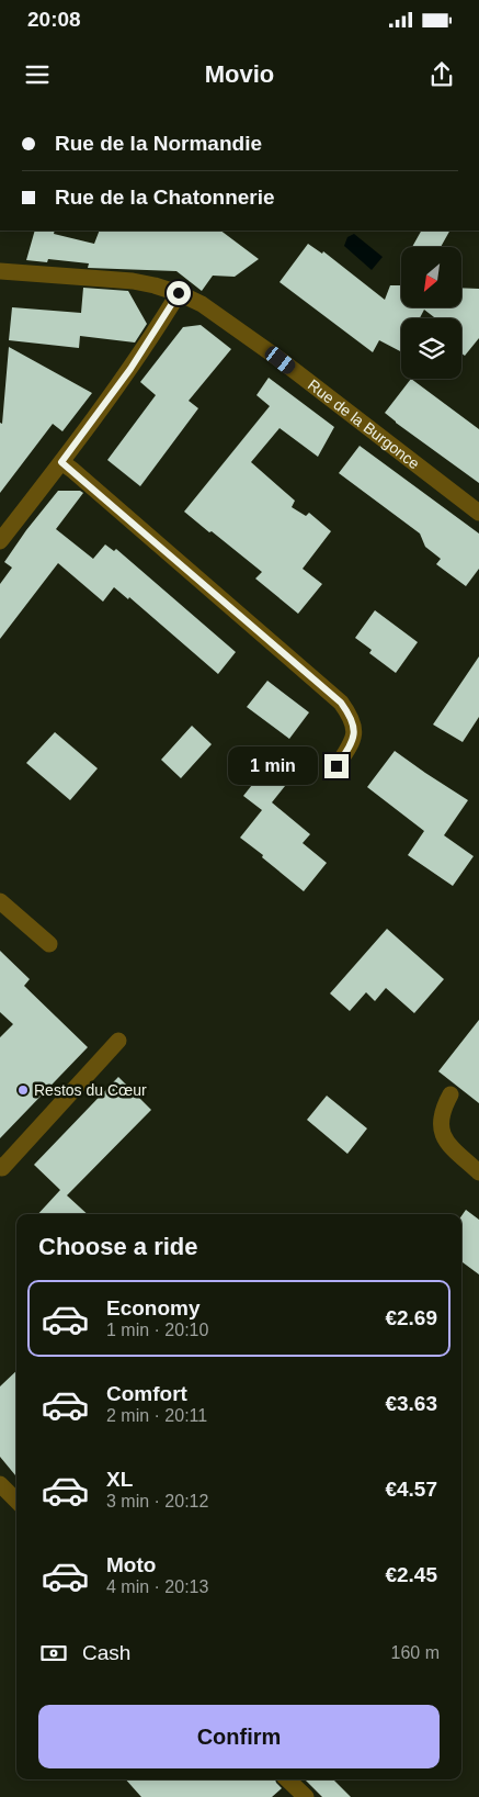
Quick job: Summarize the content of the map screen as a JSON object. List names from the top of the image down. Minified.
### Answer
{"streets":{"street":["Rue de la Burgonce"]},"places":["Restos du Cœur"],"north":"bottom left","page":{"status":"20:08","header":"Movio","banner":["Rue de la Normandie","Rue de la Chatonnerie"],"bubble":"1 min","heading":"Choose a ride","list":[{"name":"Economy","note":"1 min · 20:10","value":"€2.69"},{"name":"Comfort","note":"2 min · 20:11","value":"€3.63"},{"name":"XL","note":"3 min · 20:12","value":"€4.57"},{"name":"Moto","note":"4 min · 20:13","value":"€2.45"}],"pay":["Cash","160 m"],"buttons":"Confirm"}}
